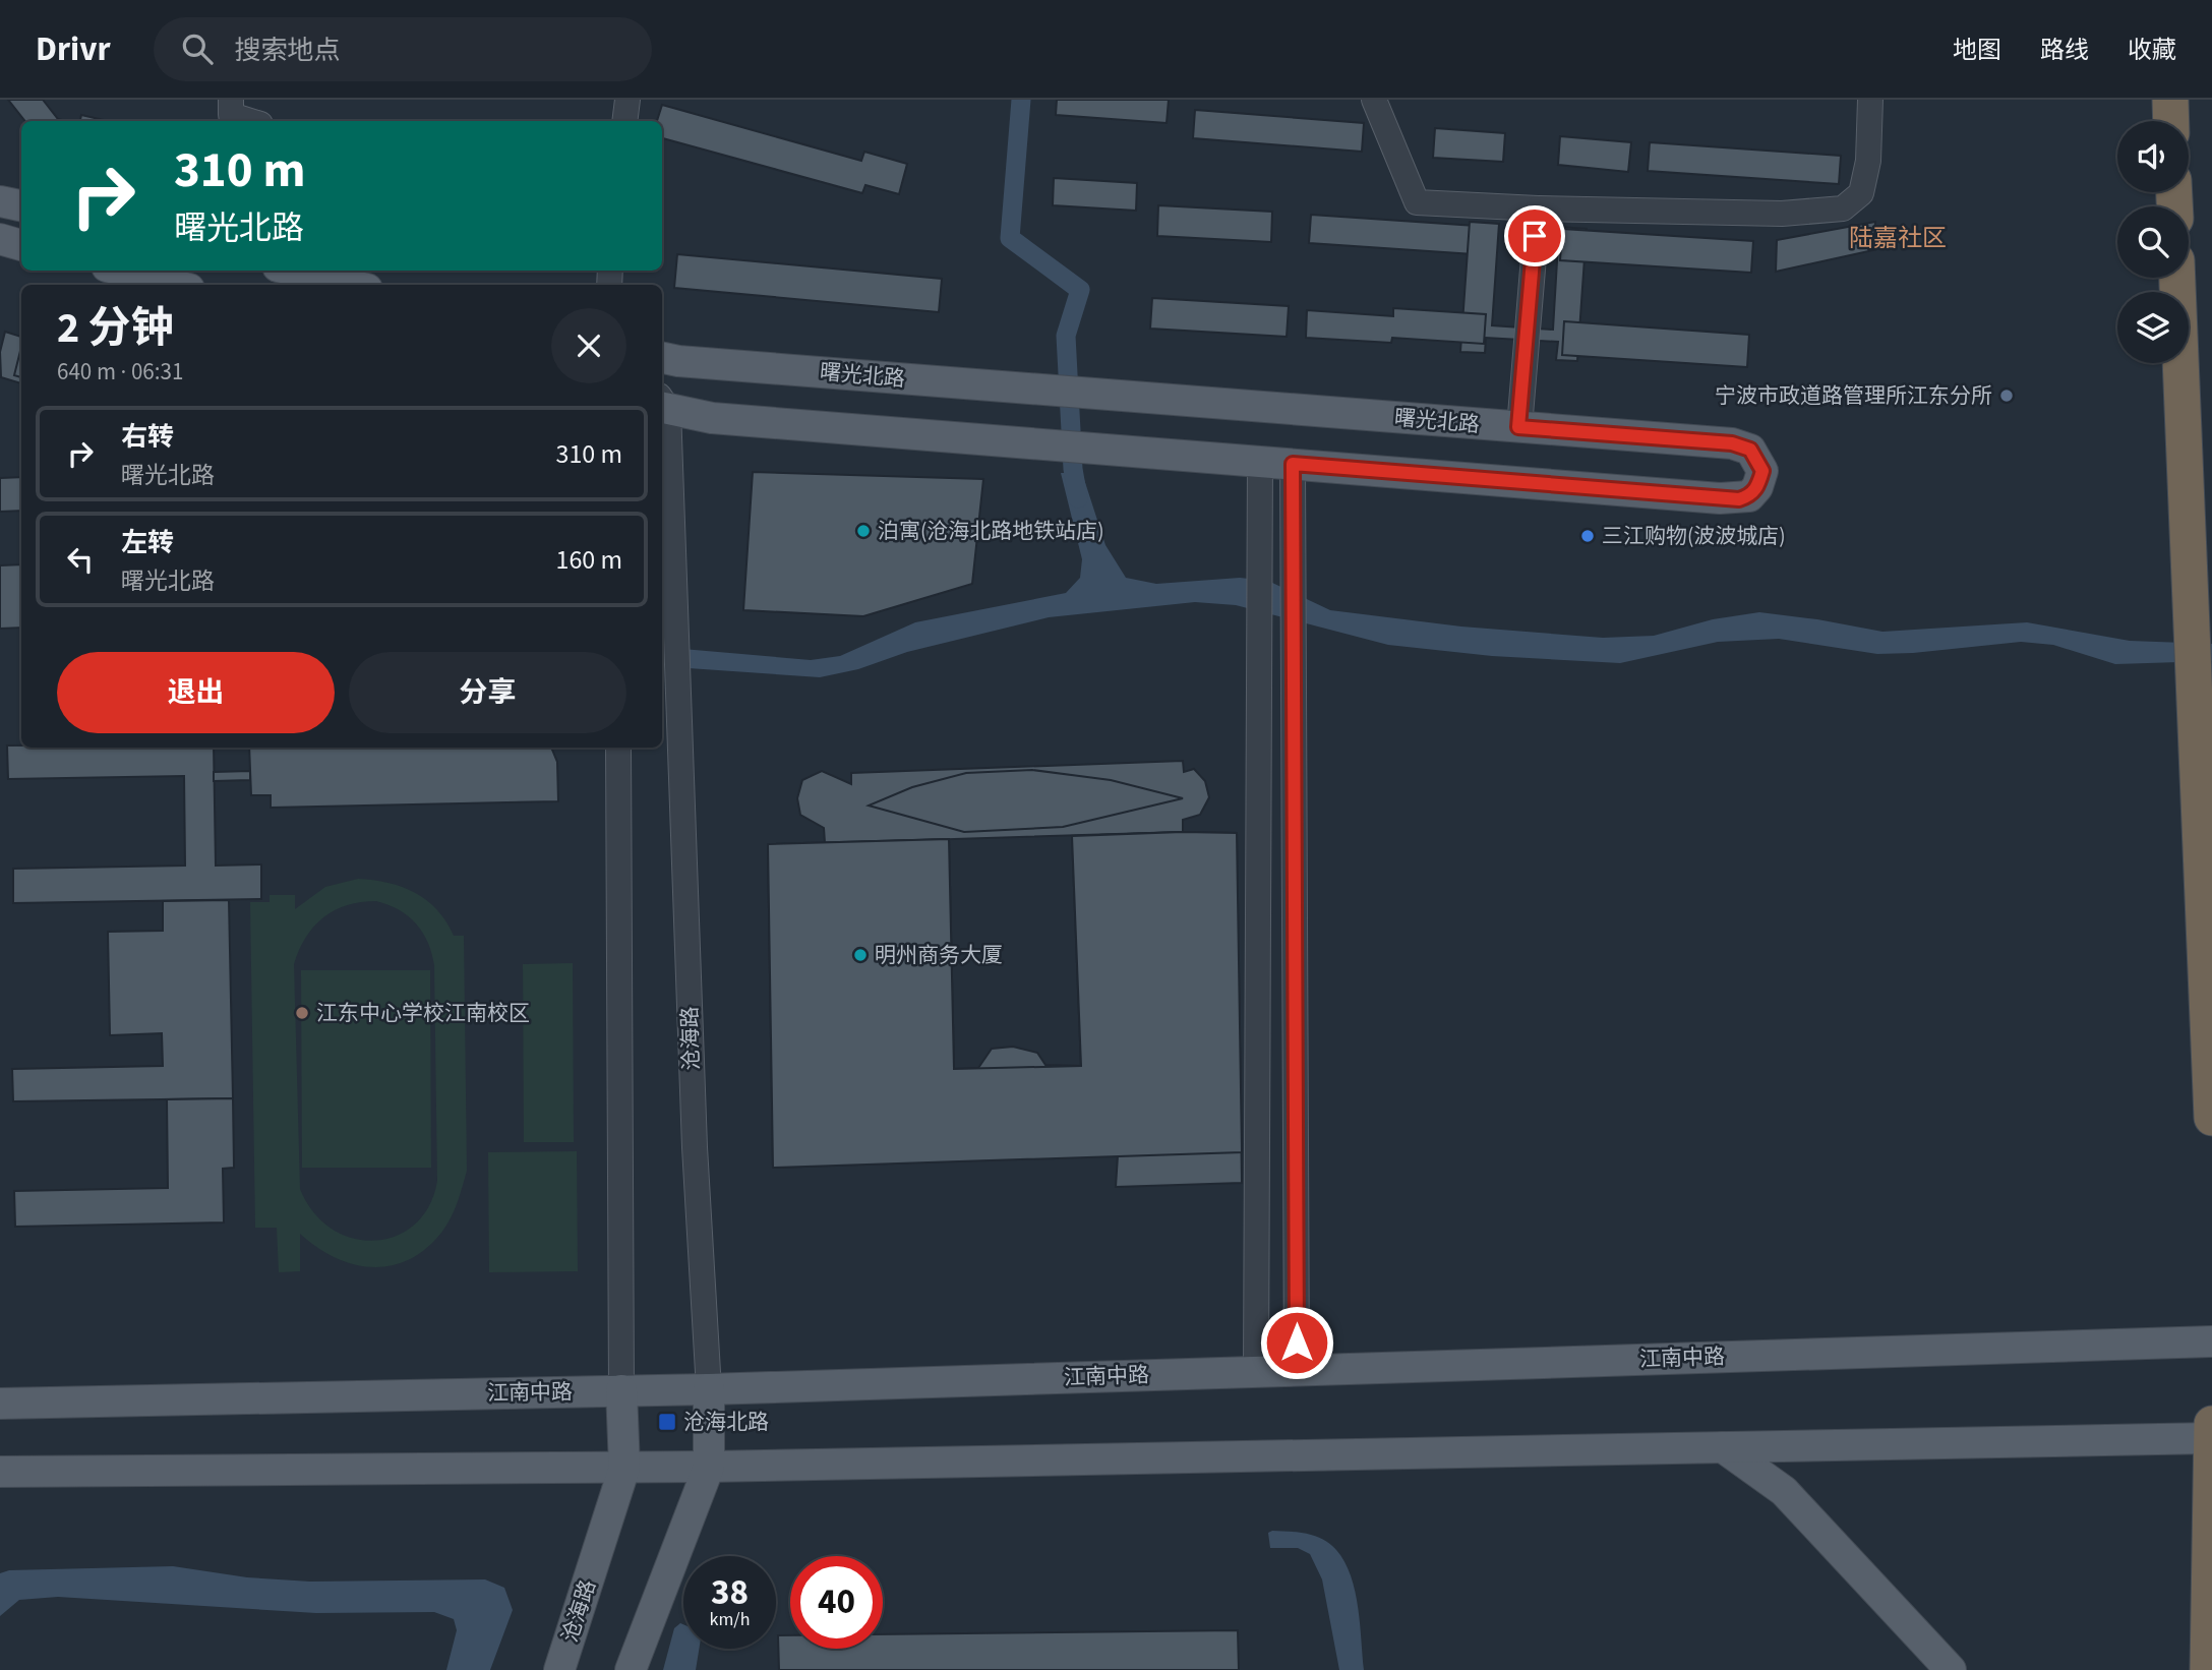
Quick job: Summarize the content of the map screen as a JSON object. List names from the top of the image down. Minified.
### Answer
{"streets":{"main road":["曙光北路","沧海路","江南中路"]},"crossings":[["曙光北路","沧海路"],["沧海路","江南中路"]],"districts":["陆嘉社区"],"places":{"other":["宁波市政道路管理所江东分所","泊寓(沧海北路地铁站店)","三江购物(波波城店)","明州商务大厦","江东中心学校江南校区"],"transit":["沧海北路"]},"page":{"header":"Drivr","search":"搜索地点","nav":["地图","路线","收藏"],"turn":["310 m","曙光北路"],"heading":["2 分钟","640 m · 06:31"],"list":[{"name":"右转","note":"曙光北路","value":"310 m"},{"name":"左转","note":"曙光北路","value":"160 m"}],"buttons":["退出","分享"],"speed":"38 km/h","limit":"40"}}
